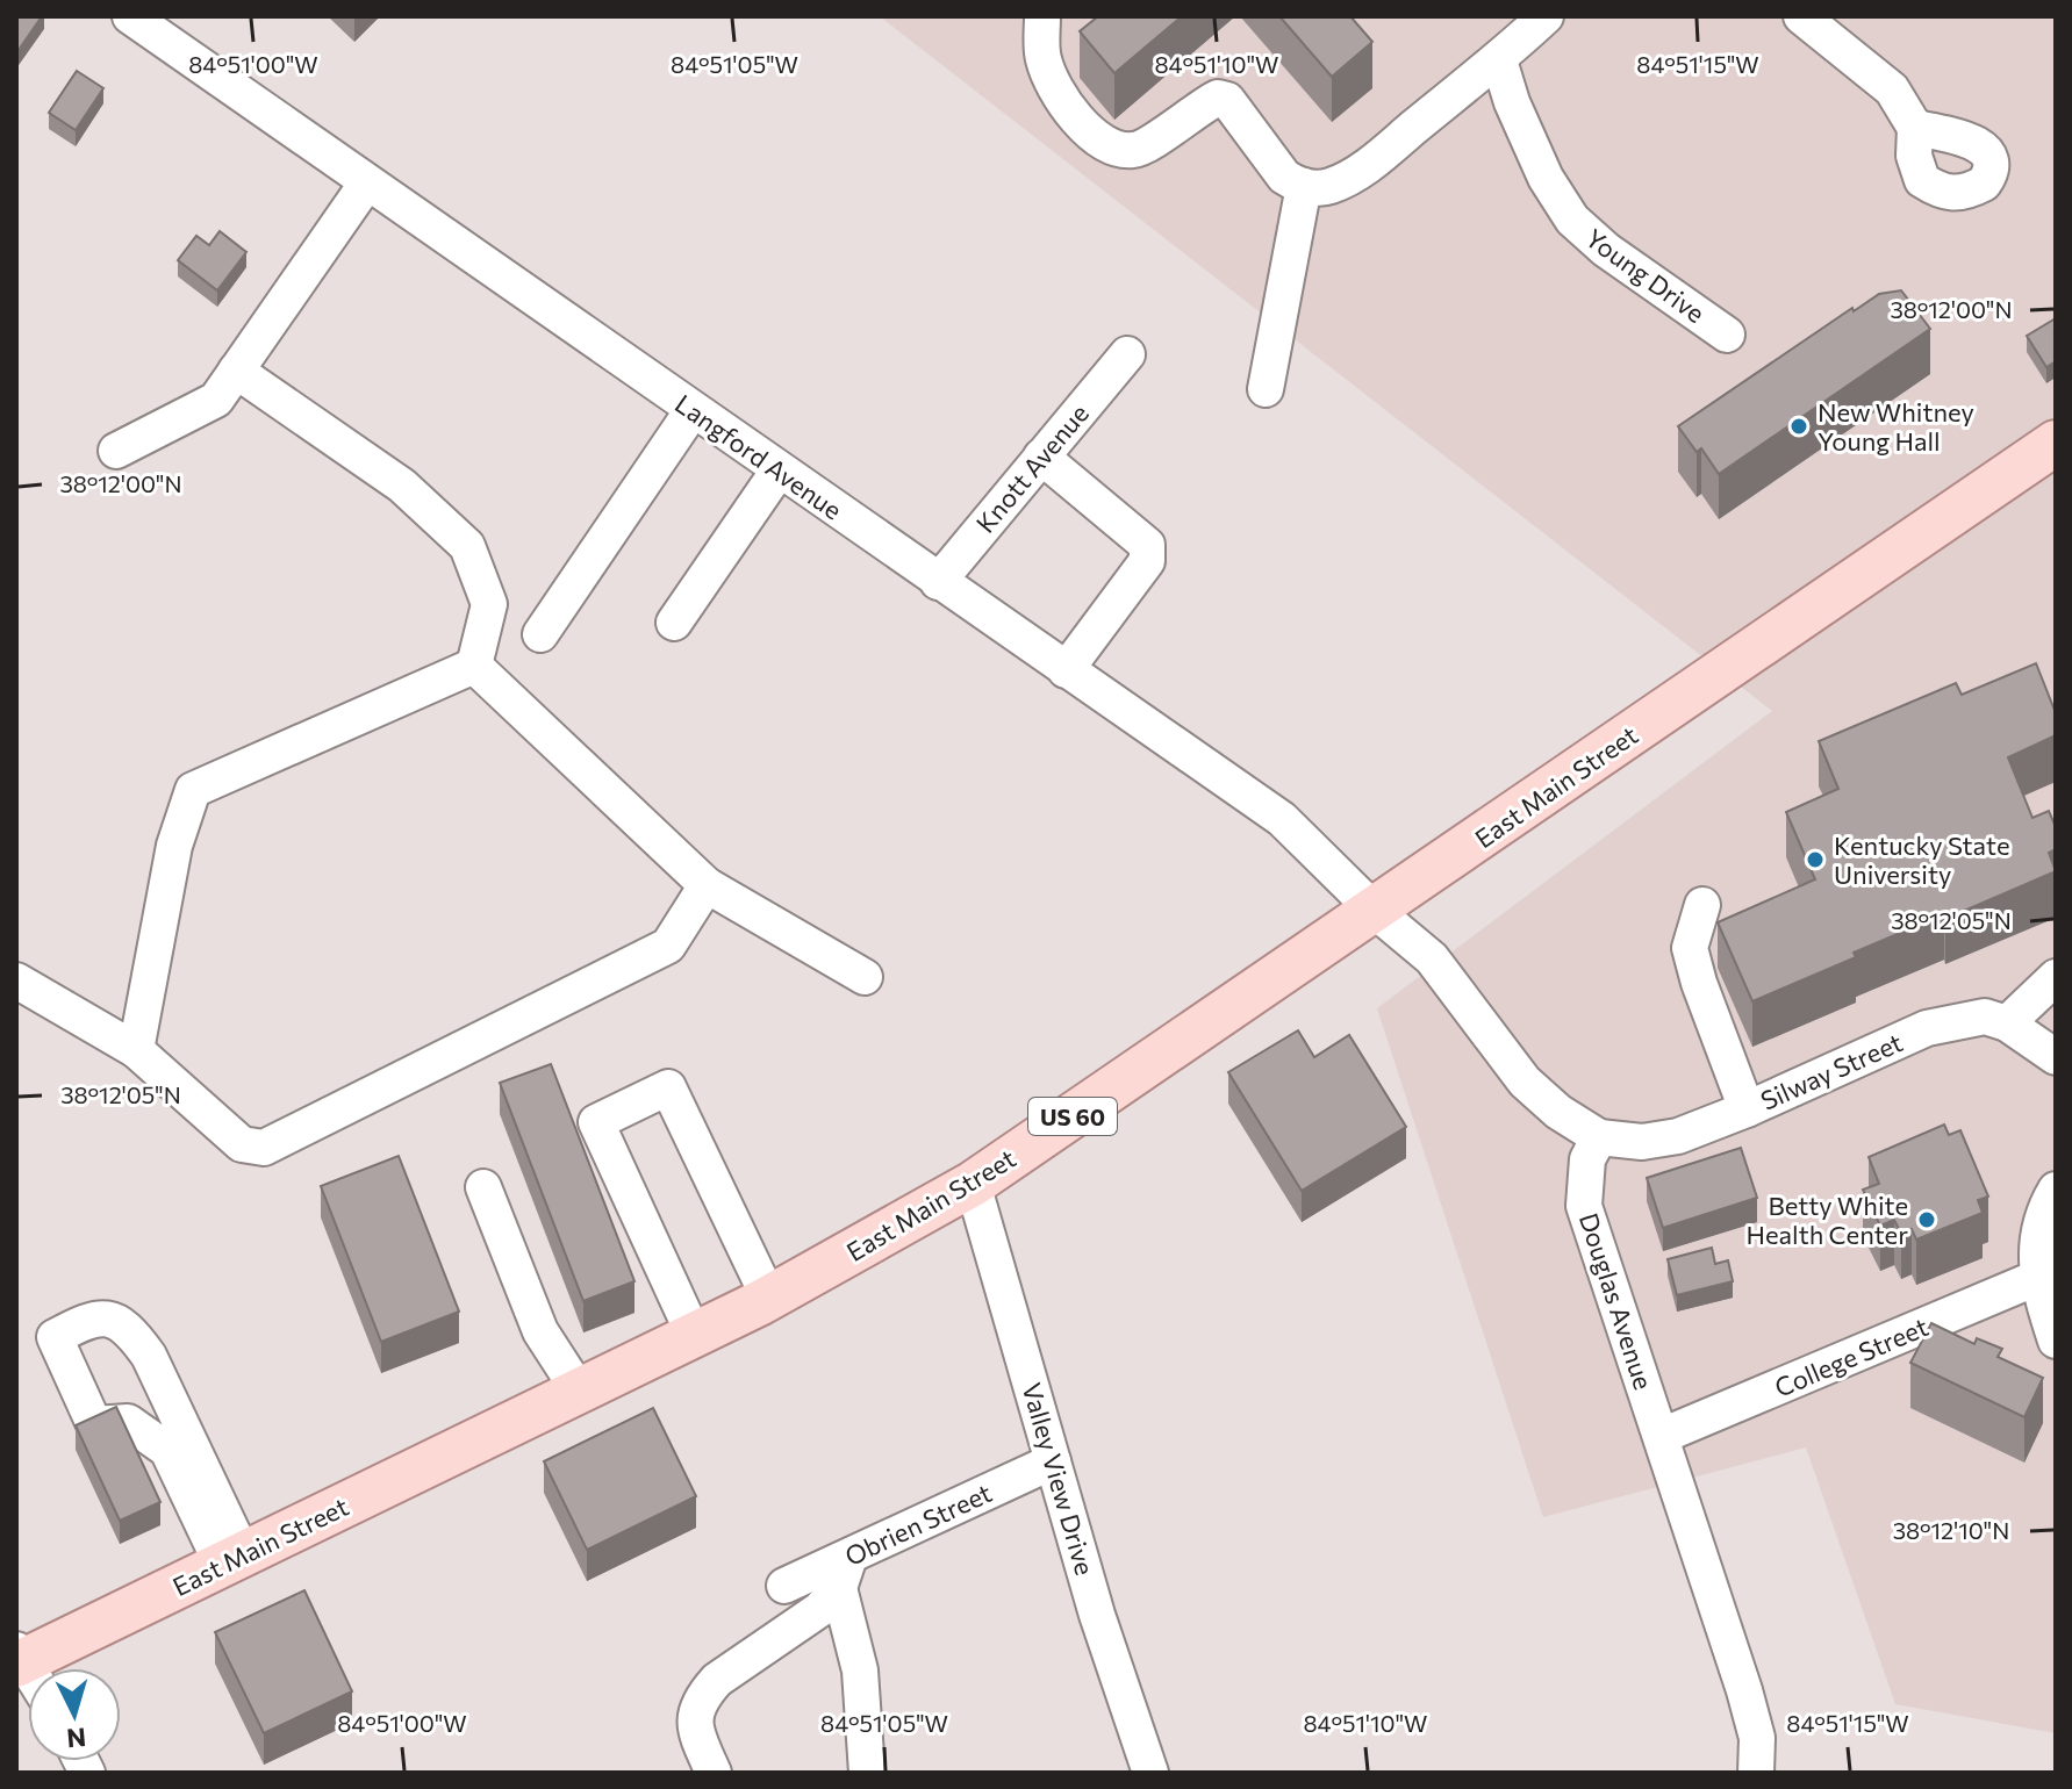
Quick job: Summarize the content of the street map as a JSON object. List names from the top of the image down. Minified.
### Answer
{"streets":{"main road":["East Main Street","US 60"],"street":["Young Drive","Langford Avenue","Knott Avenue","Silway Street","Douglas Avenue","College Street","Valley View Drive","Obrien Street"]},"crossings":[["Langford Avenue","Knott Avenue"],["Langford Avenue","East Main Street"],["East Main Street","Valley View Drive"],["Silway Street","Douglas Avenue"],["Douglas Avenue","College Street"],["Valley View Drive","Obrien Street"]],"places":["New Whitney Young Hall","Kentucky State University","Betty White Health Center"],"north":"bottom","coordinates":["84°51'00\"W","84°51'05\"W","84°51'10\"W","84°51'15\"W","38°12'00\"N","38°12'05\"N","38°12'10\"N"]}
